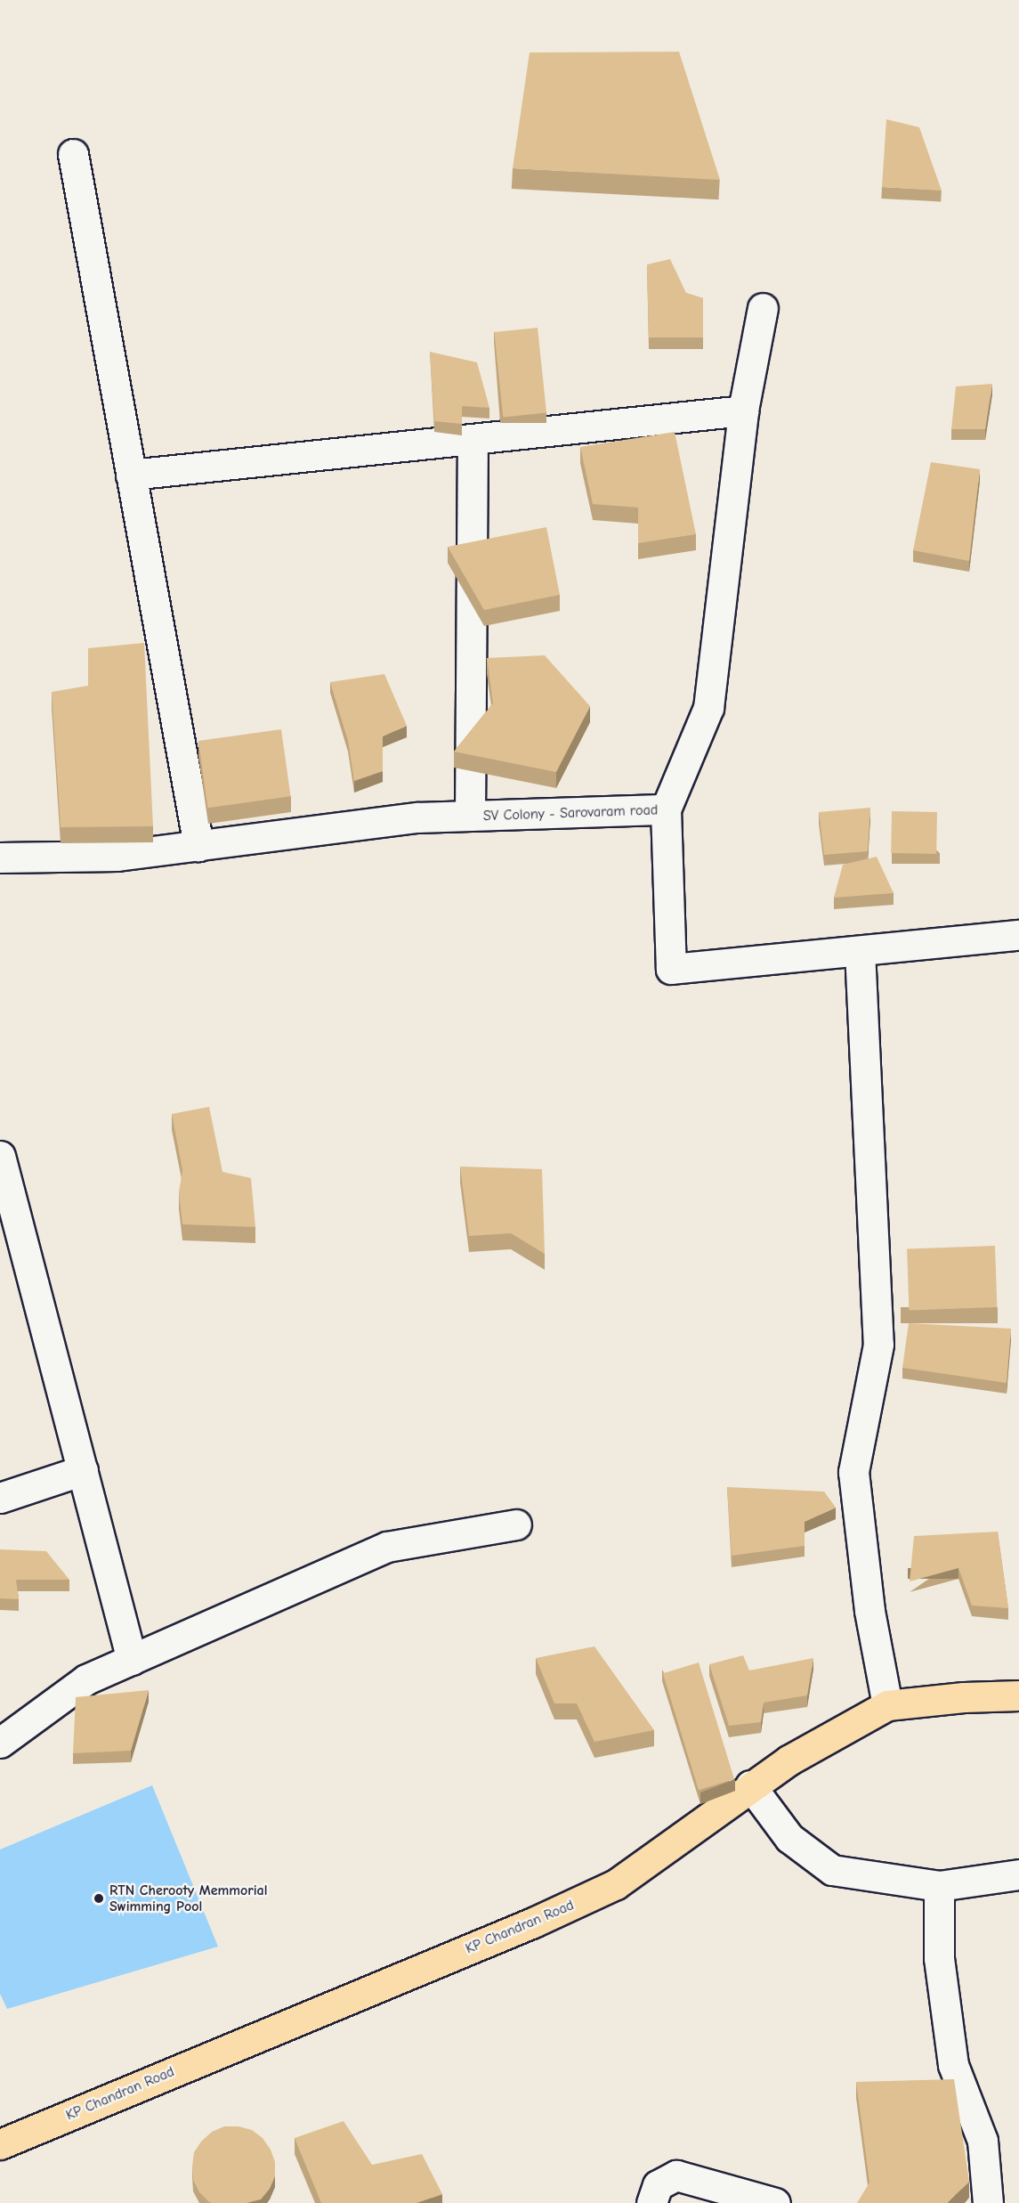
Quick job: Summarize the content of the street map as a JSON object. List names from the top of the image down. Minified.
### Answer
{"streets":{"main road":["KP Chandran Road"],"street":["SV Colony - Sarovaram road"]},"places":["RTN Cherooty Memmorial Swimming Pool"]}
